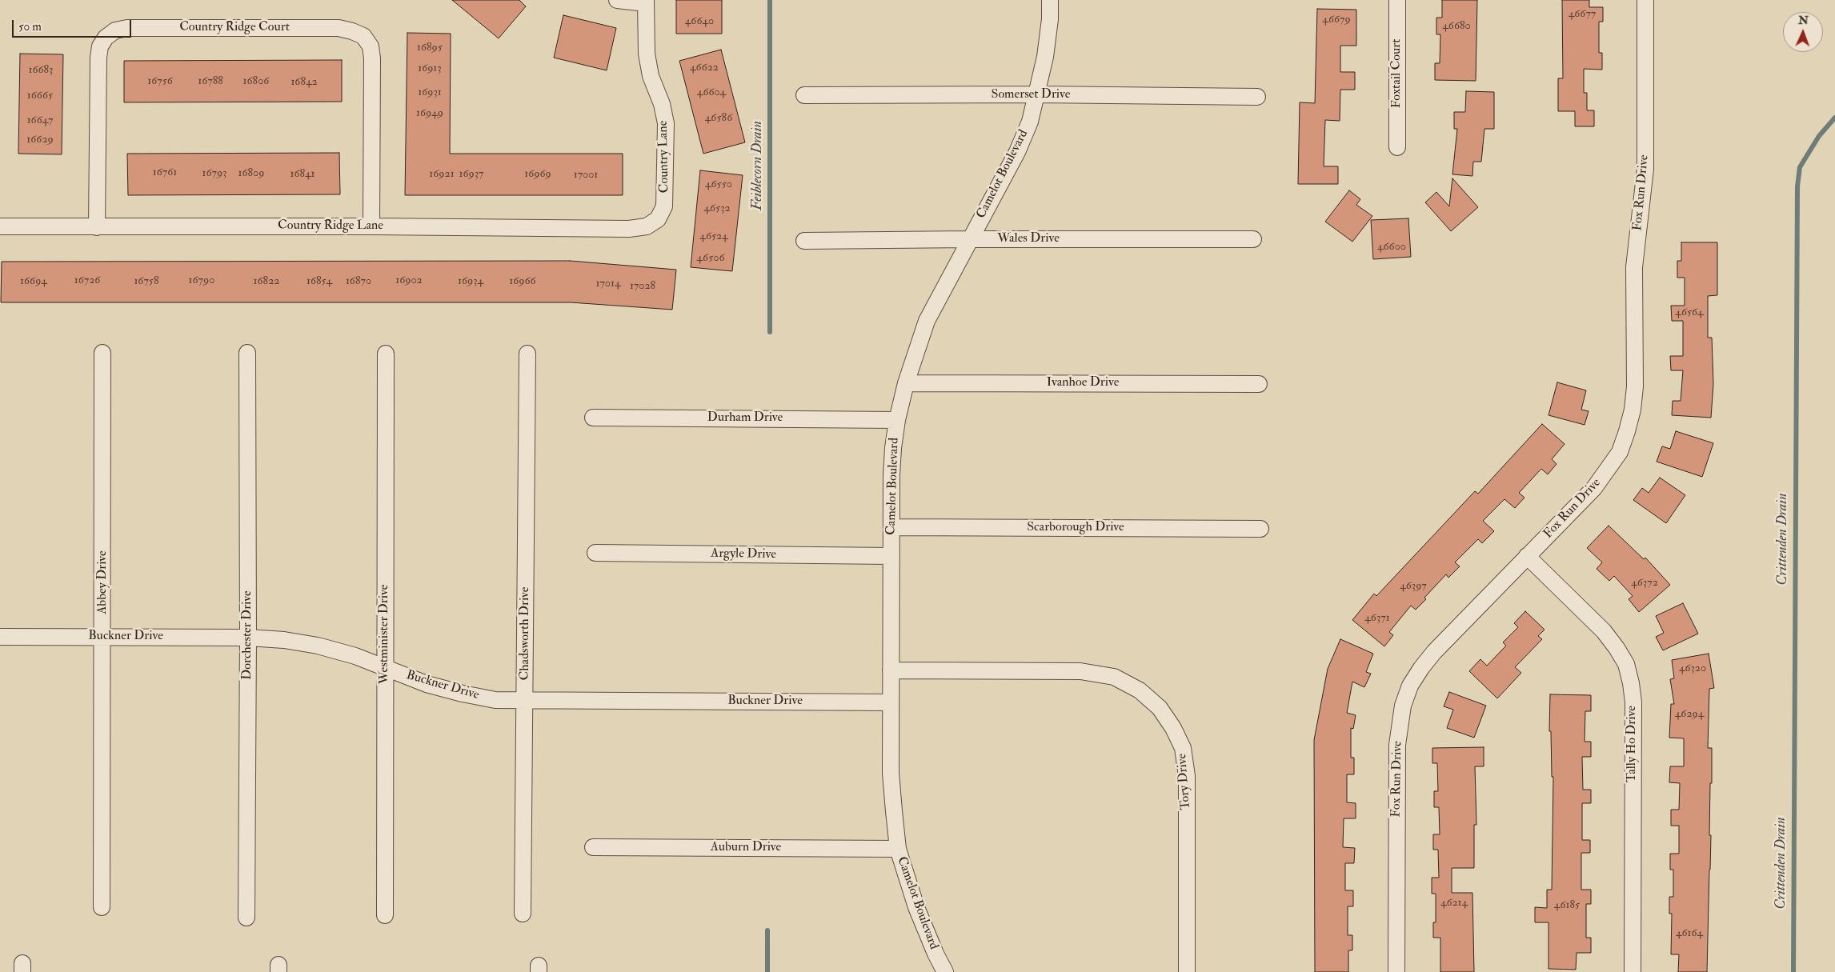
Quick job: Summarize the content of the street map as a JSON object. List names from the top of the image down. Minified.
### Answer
{"streets":{"street":["Country Ridge Court","Foxtail Court","Somerset Drive","Country Lane","Camelot Boulevard","Fox Run Drive","Country Ridge Lane","Wales Drive","Ivanhoe Drive","Durham Drive","Scarborough Drive","Argyle Drive","Abbey Drive","Chadsworth Drive","Westminister Drive","Dorchester Drive","Buckner Drive","Tally Ho Drive","Tory Drive","Auburn Drive"]},"crossings":[["Country Ridge Court","Country Ridge Lane"],["Somerset Drive","Camelot Boulevard"],["Country Lane","Country Ridge Lane"],["Camelot Boulevard","Wales Drive"],["Camelot Boulevard","Ivanhoe Drive"],["Camelot Boulevard","Durham Drive"],["Camelot Boulevard","Scarborough Drive"],["Camelot Boulevard","Argyle Drive"],["Camelot Boulevard","Buckner Drive"],["Camelot Boulevard","Tory Drive"],["Camelot Boulevard","Auburn Drive"],["Fox Run Drive","Tally Ho Drive"],["Abbey Drive","Buckner Drive"],["Chadsworth Drive","Buckner Drive"],["Westminister Drive","Buckner Drive"],["Dorchester Drive","Buckner Drive"]],"water":["Feiblecorn Drain","Crittenden Drain"],"house_numbers":["46677","46679","46640","46680","16895","46622","16913","16683","16756","16788","16806","16842","16931","46604","16665","16949","46586","16647","16629","16761","16793","16809","16841","16921","16937","16969","17001","46550","46532","46524","46600","46506","16726","16790","16902","16694","16758","16822","16854","16870","16934","16966","17014","17028","46564","46372","46397","46371","46320","46294","46214","46185","46164"],"scale_bar":"50 m","north":"top"}
